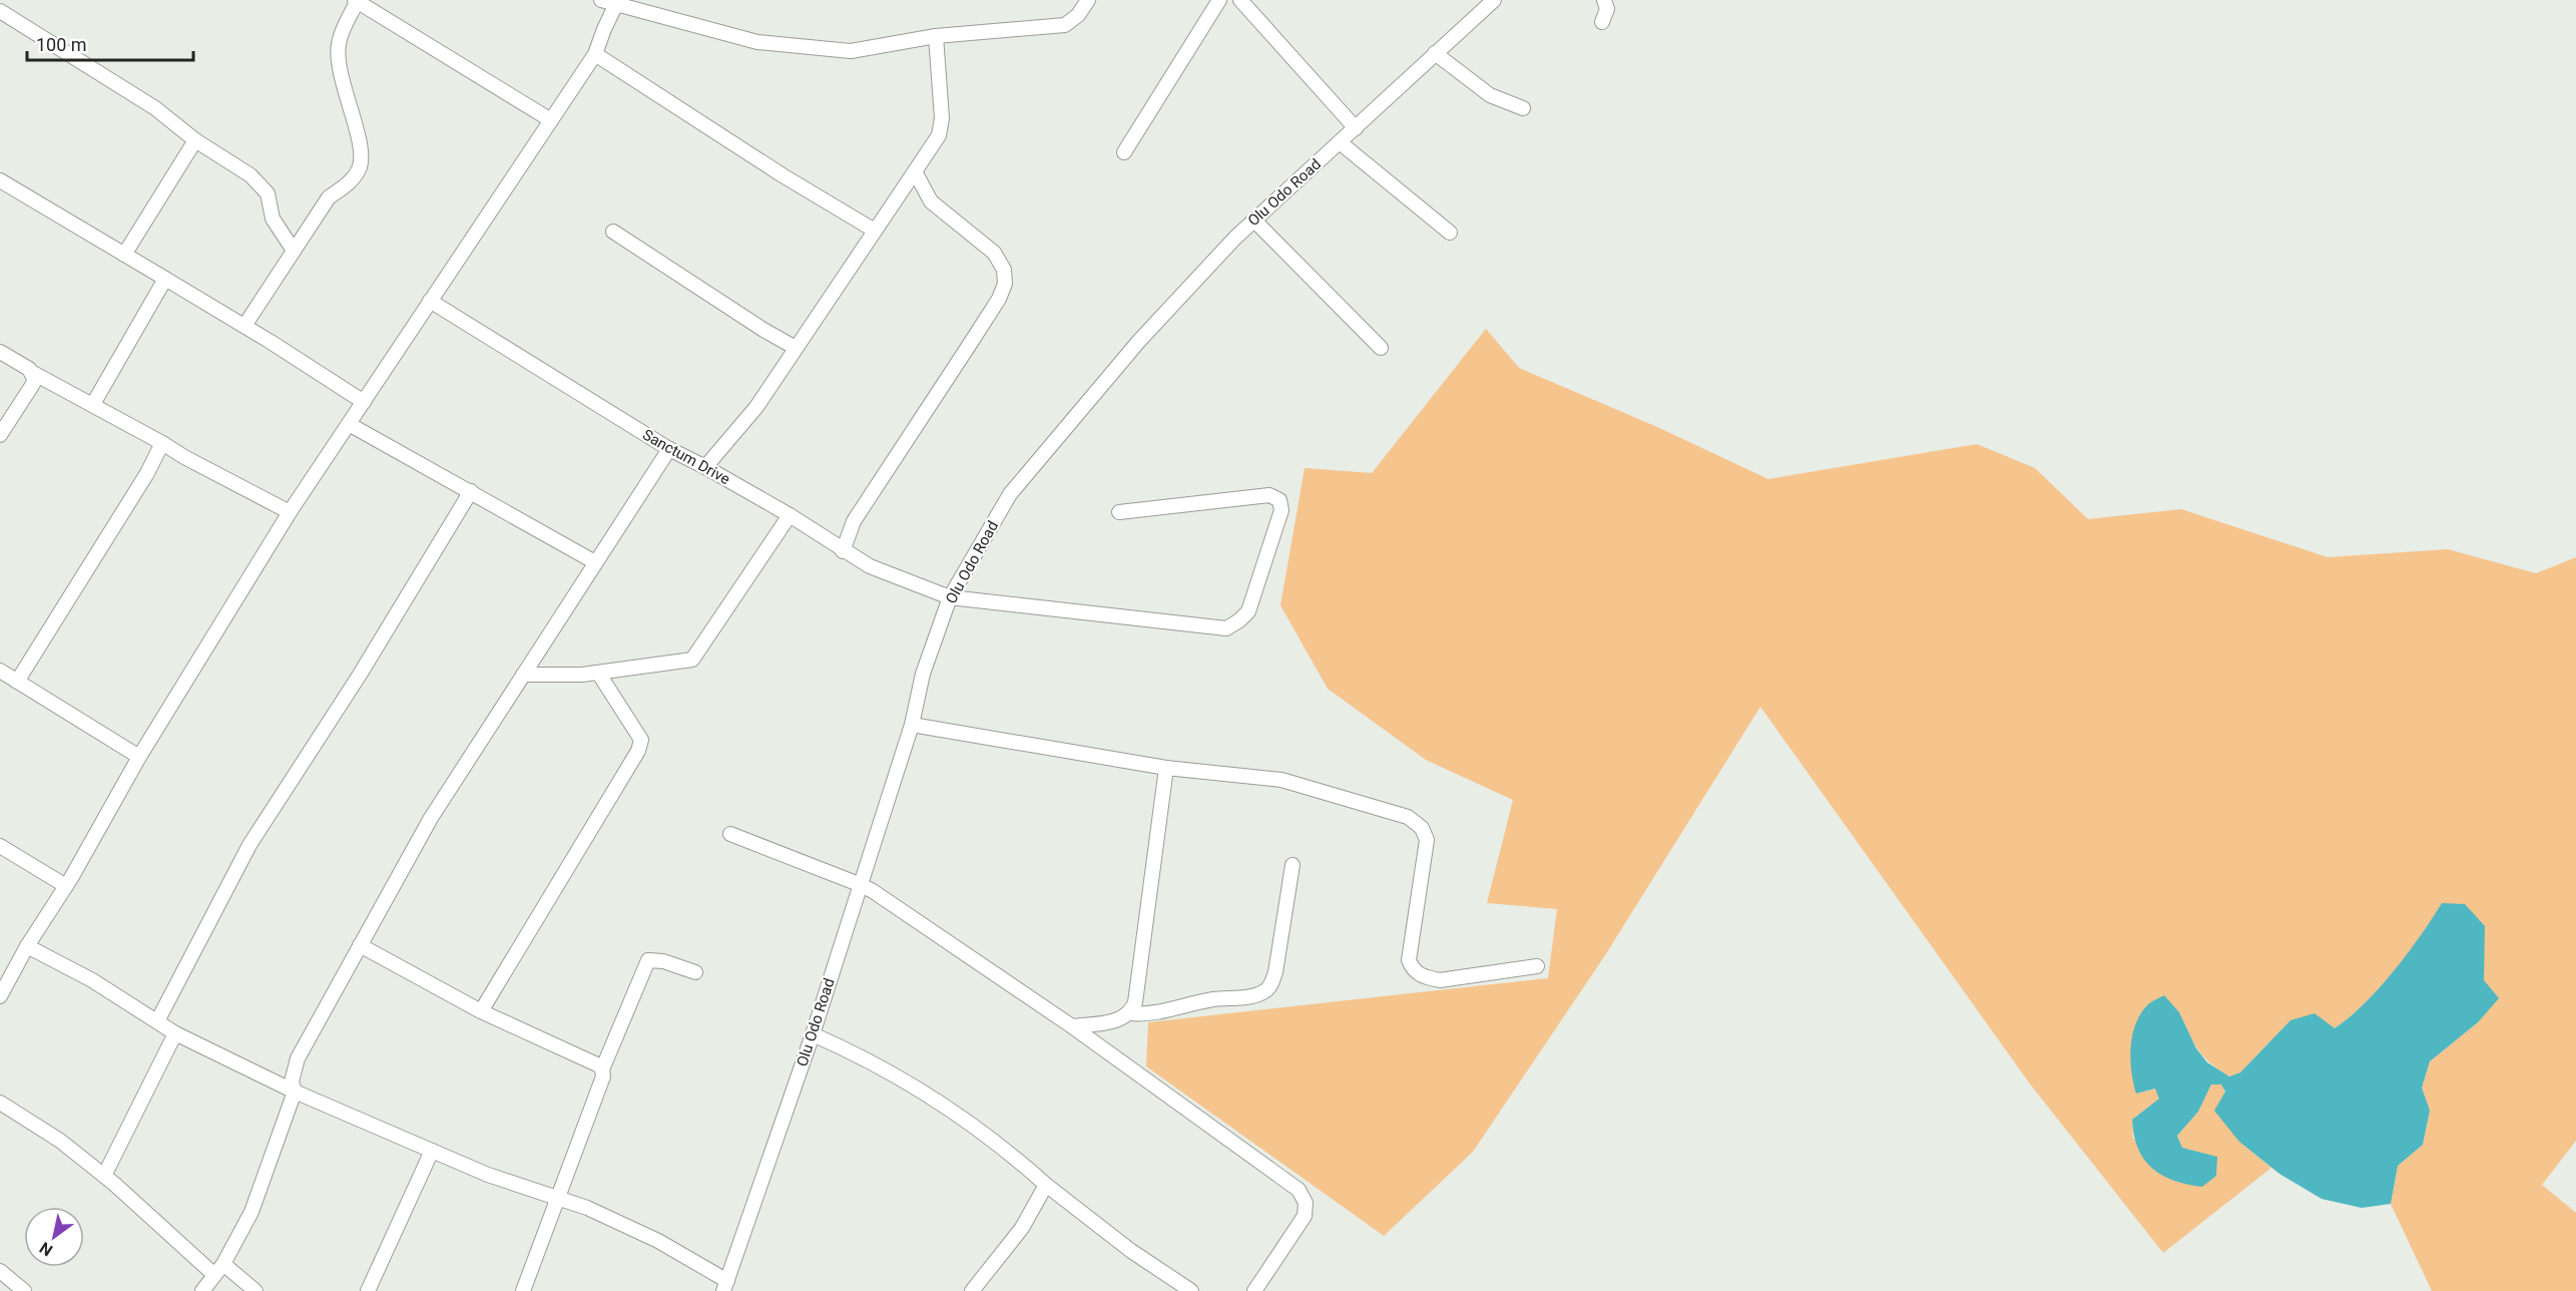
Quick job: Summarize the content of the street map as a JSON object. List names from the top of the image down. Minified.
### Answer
{"streets":{"street":["Olu Odo Road","Sanctum Drive"]},"crossings":[["Olu Odo Road","Sanctum Drive"]],"scale_bar":"100 m","north":"bottom left"}
